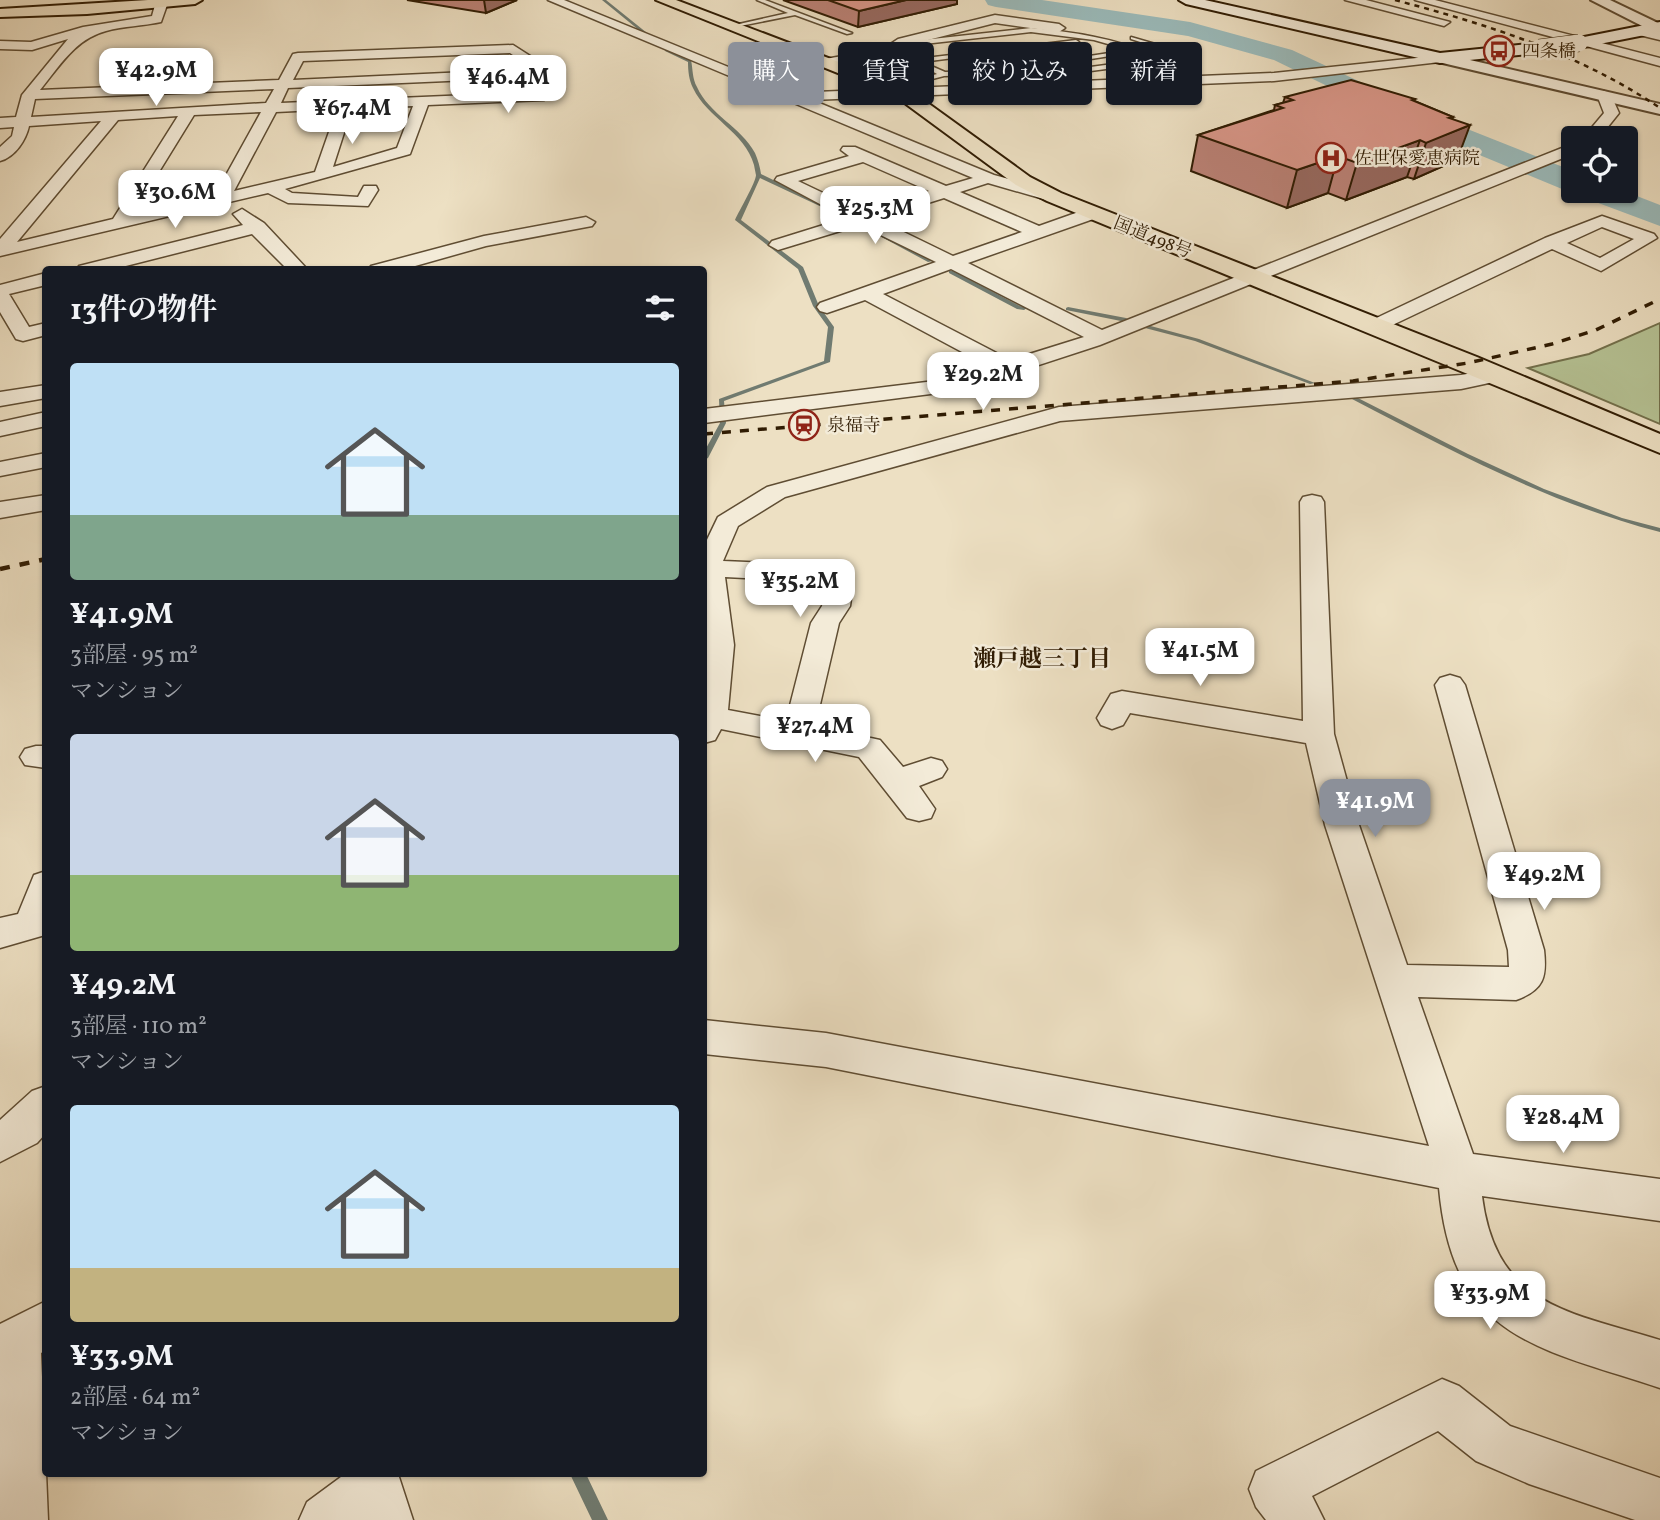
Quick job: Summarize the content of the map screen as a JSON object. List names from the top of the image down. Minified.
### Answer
{"streets":{"highway":["国道498号"]},"districts":["瀬戸越三丁目"],"places":{"bus stop":["四条橋"],"hospital":["佐世保愛恵病院"],"station":["泉福寺"]},"page":{"chip":["購入","賃貸","絞り込み","新着"],"price":["¥42.9M","¥46.4M","¥67.4M","¥30.6M","¥25.3M","¥29.2M","¥35.2M","¥41.5M","¥27.4M","¥41.9M","¥49.2M","¥28.4M","¥33.9M"],"heading":"13件の物件","list":[{"name":"¥41.9M","note":"3部屋 · 95 m² · マンション"},{"name":"¥49.2M","note":"3部屋 · 110 m² · マンション"},{"name":"¥33.9M","note":"2部屋 · 64 m² · マンション"}]}}
